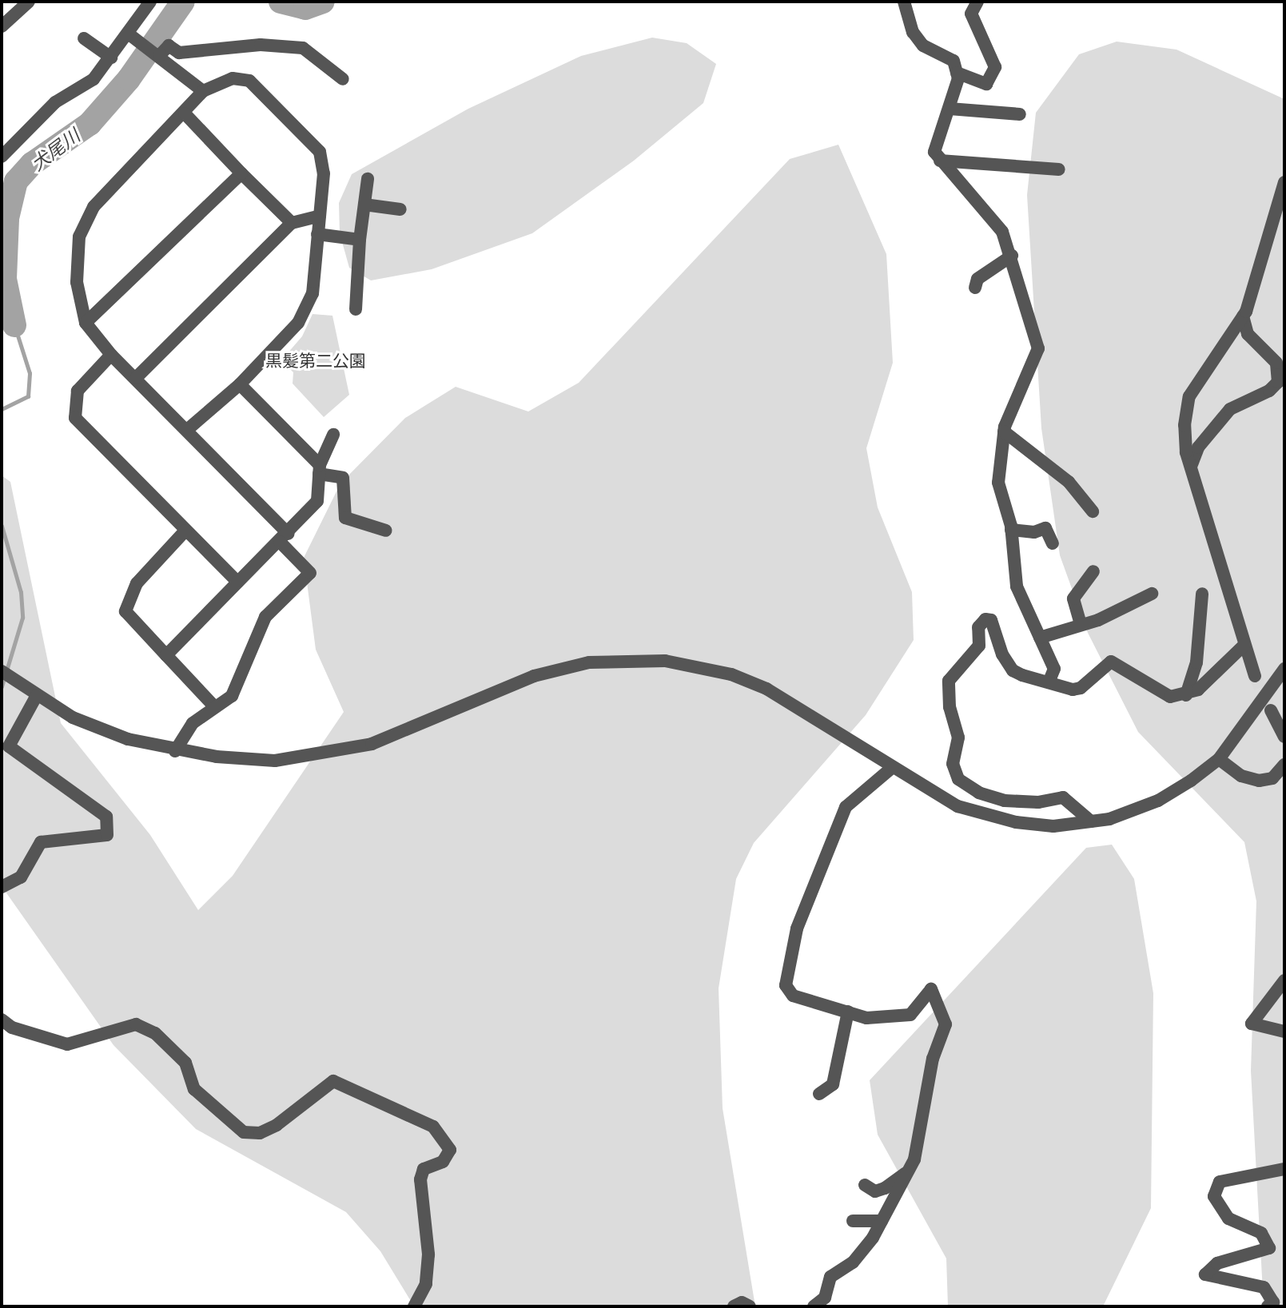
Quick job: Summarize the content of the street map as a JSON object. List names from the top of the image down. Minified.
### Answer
{"water":["犬尾川"],"parks":["黒髪第二公園"]}
